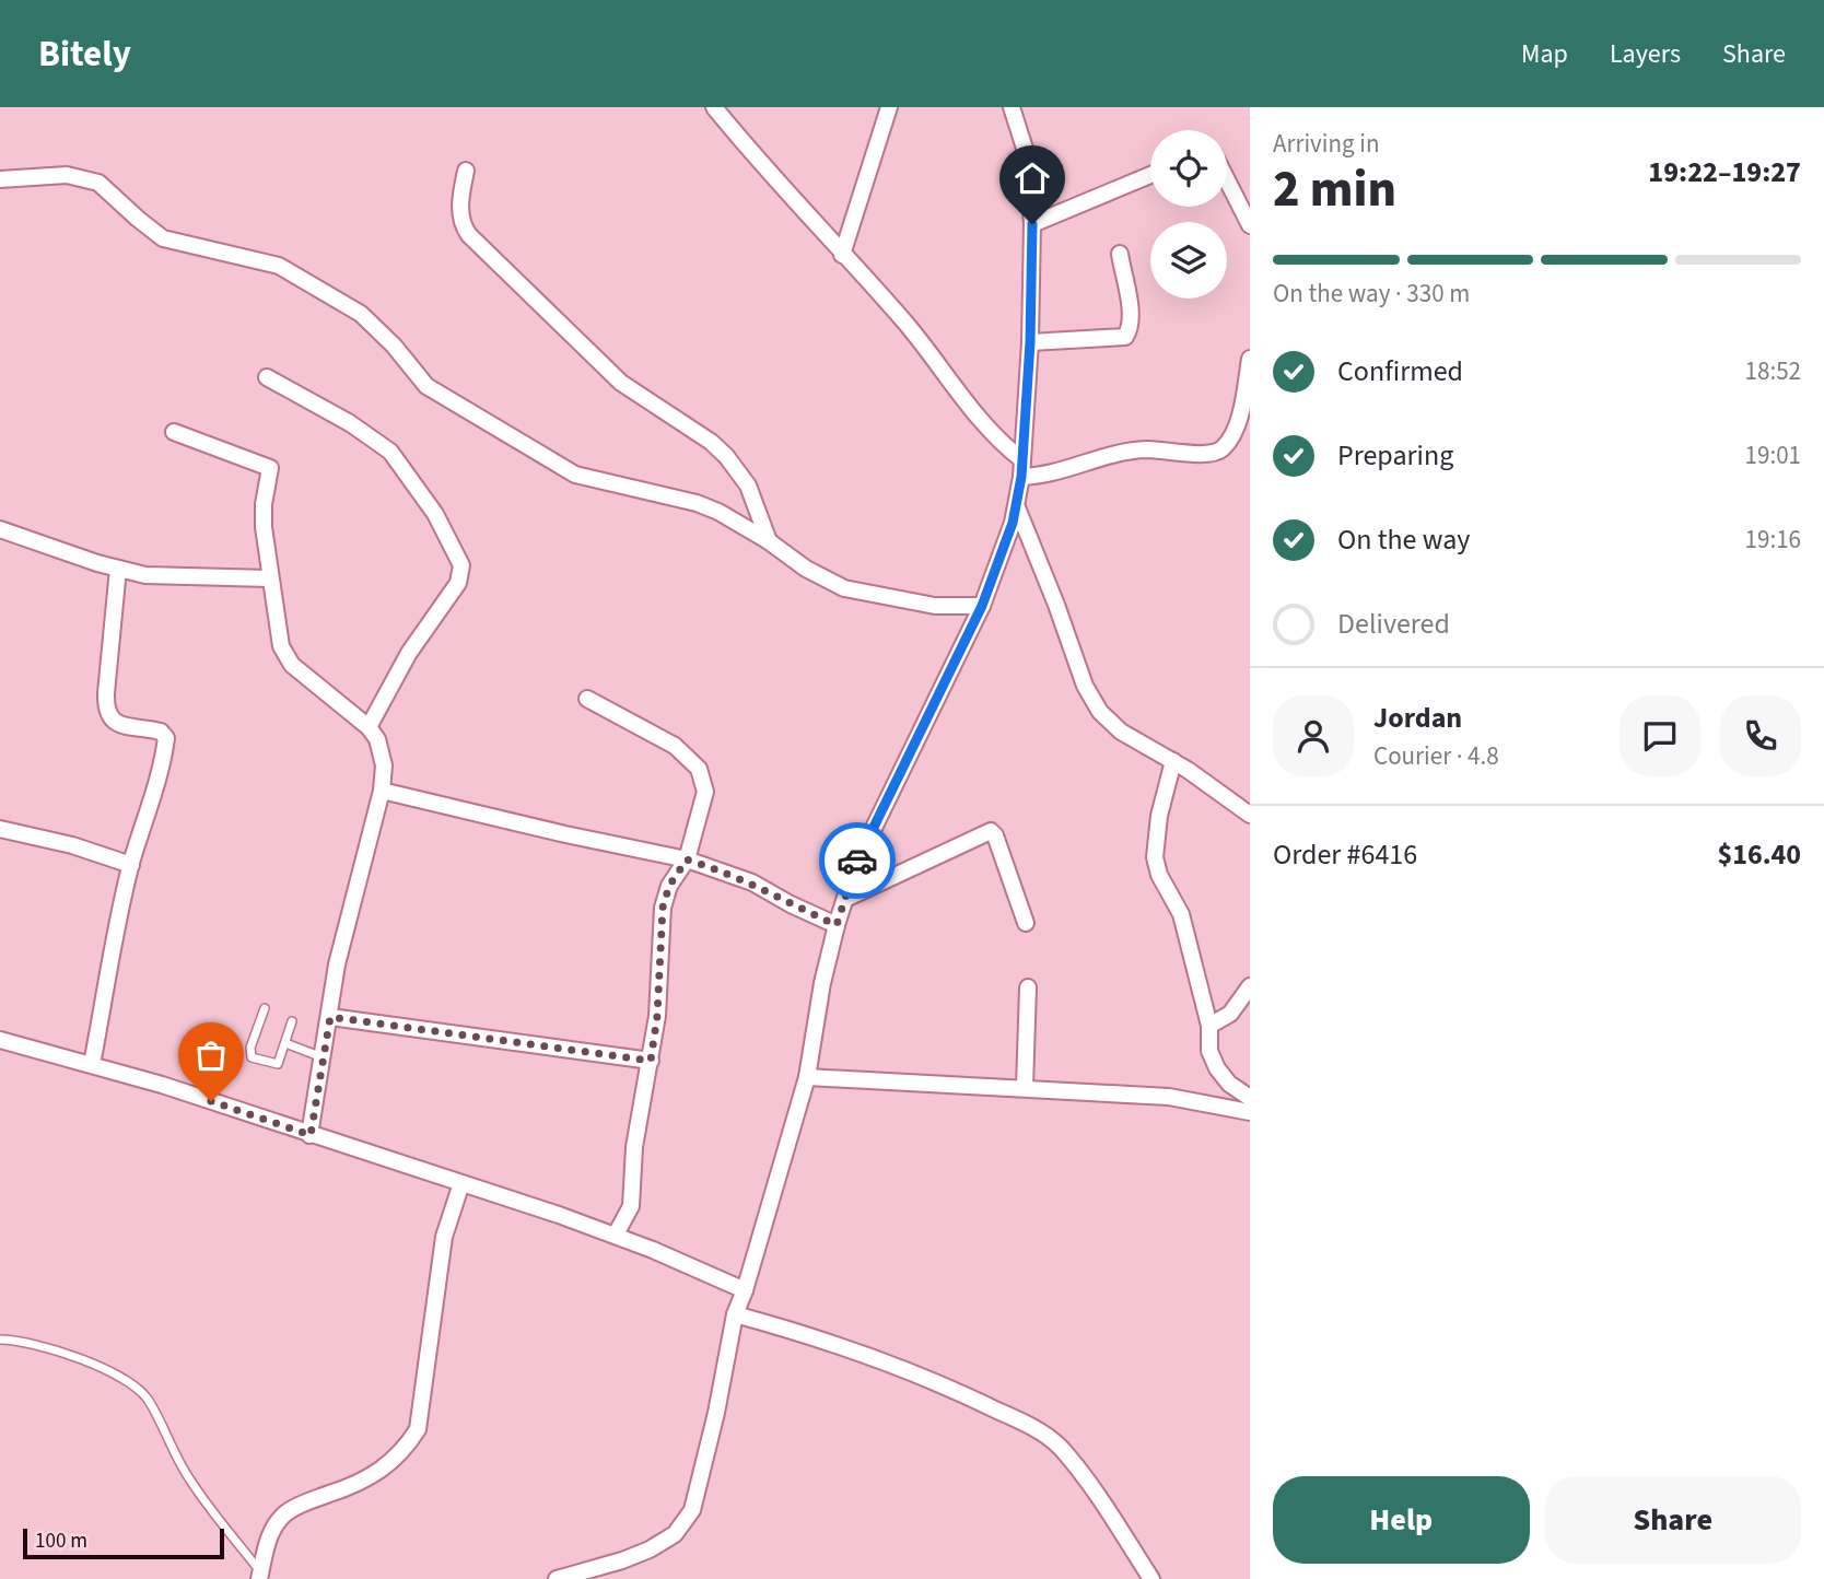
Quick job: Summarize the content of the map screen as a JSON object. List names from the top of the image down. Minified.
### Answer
{"scale_bar":"100 m","page":{"header":"Bitely","nav":["Map","Layers","Share"],"heading":["2 min","Arriving in","19:22–19:27"],"panel":["Jordan","Courier · 4.8","Order #6416","$16.40"],"bar":"On the way · 330 m","list":[["Confirmed","18:52"],["Preparing","19:01"],["On the way","19:16"],"Delivered"],"buttons":["Help","Share"],"scale":"100 m"}}
